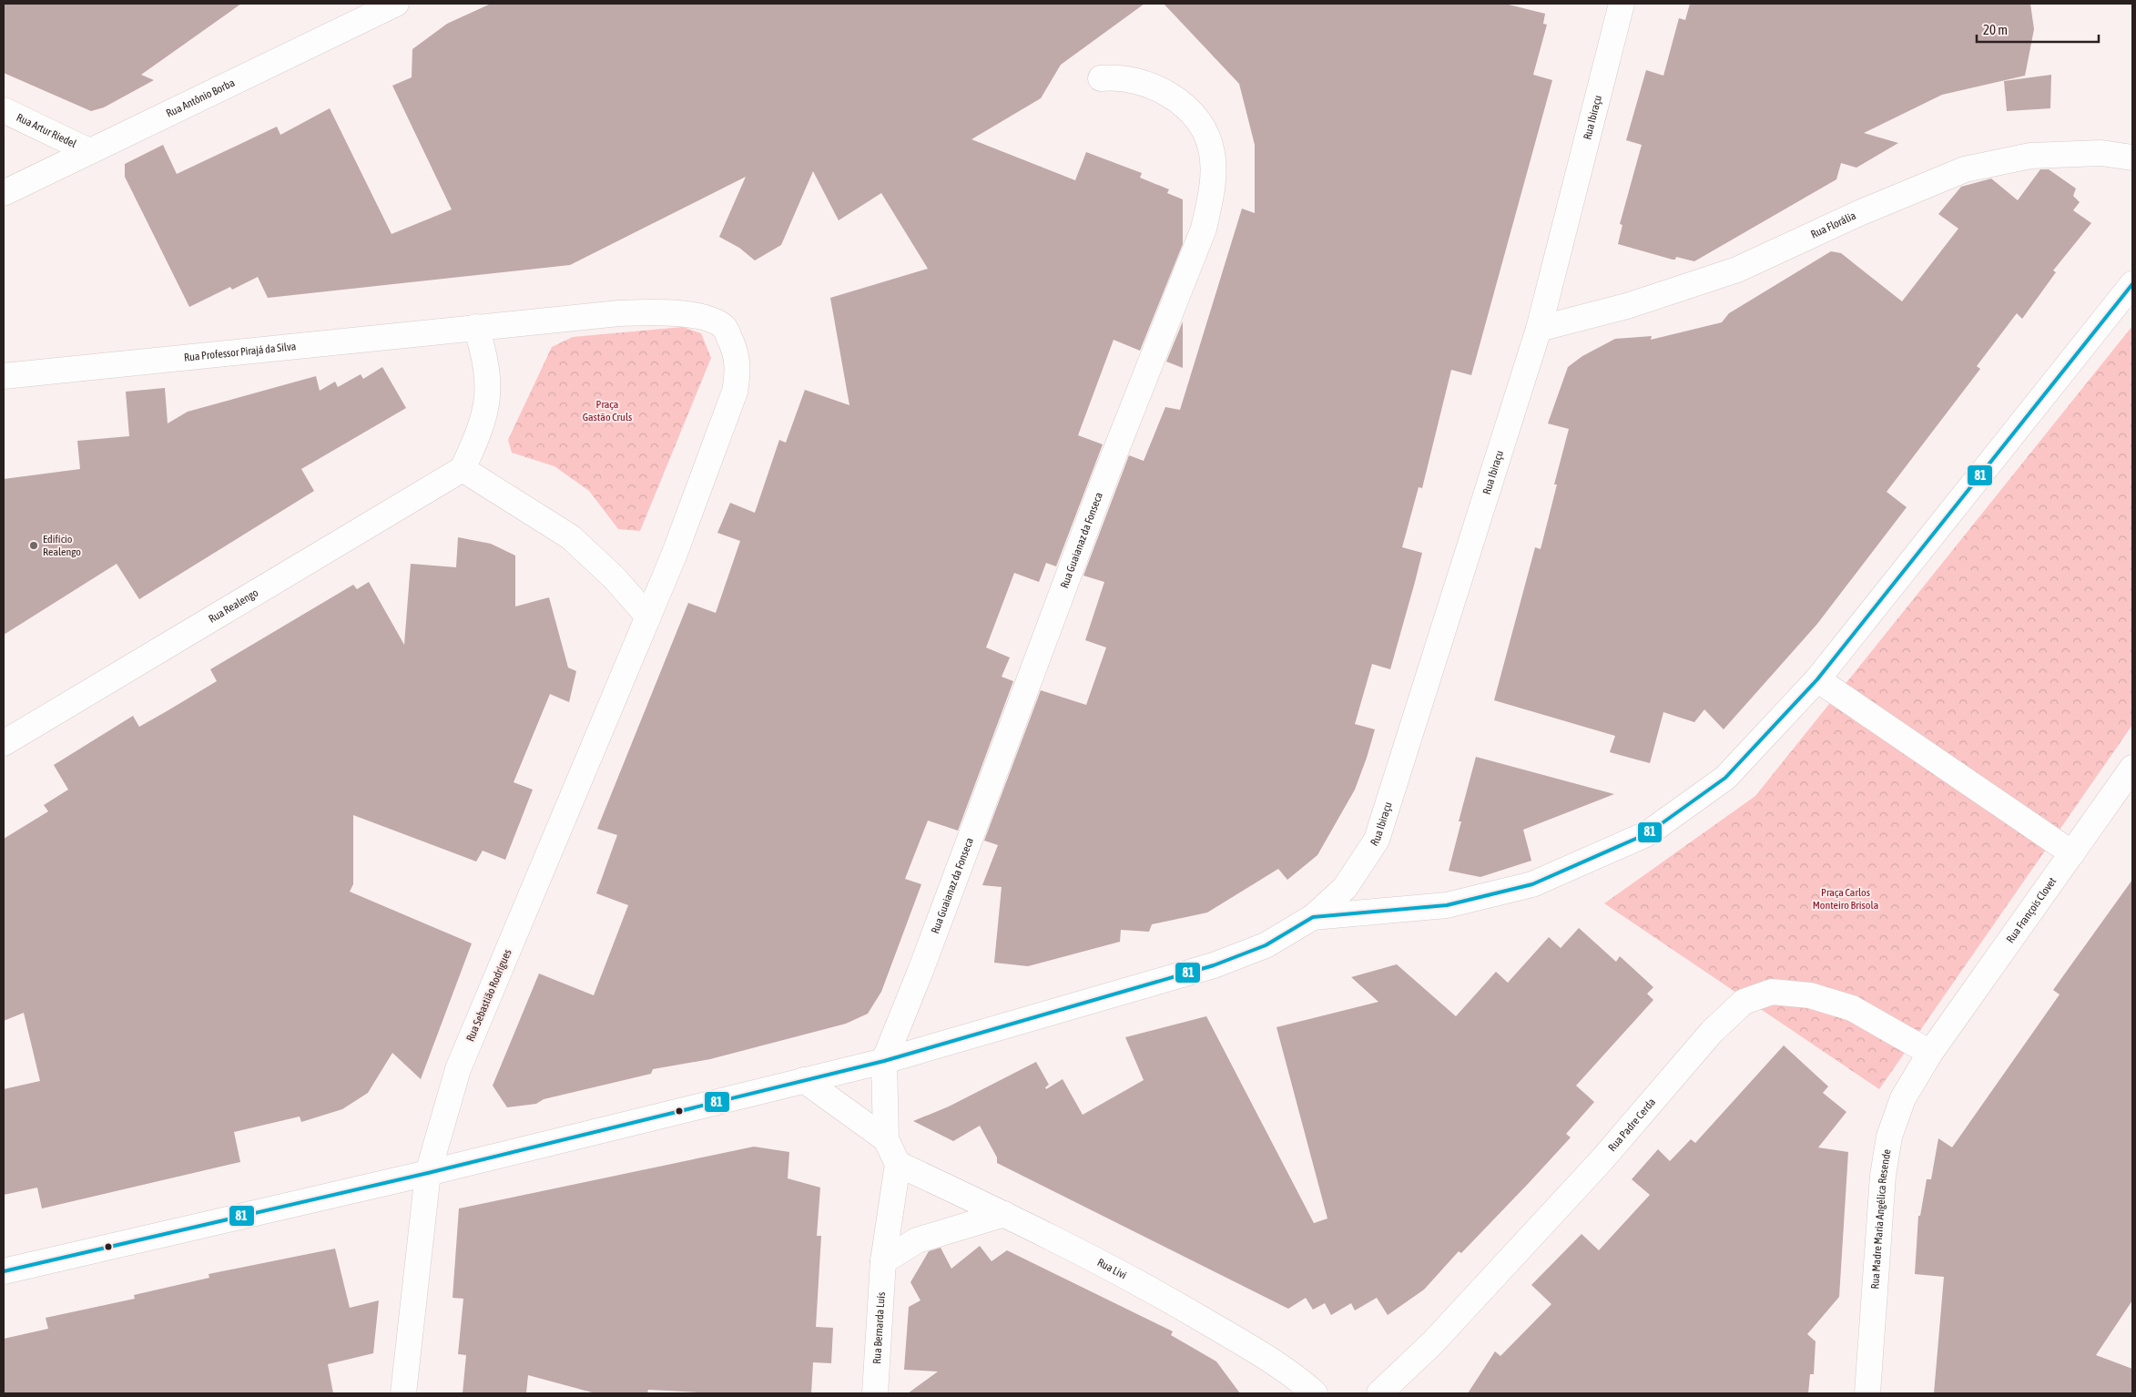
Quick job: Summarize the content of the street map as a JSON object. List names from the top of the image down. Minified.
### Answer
{"streets":{"street":["Rua Antônio Borba","Rua Ibiraçu","Rua Artur Riedel","Rua Florália","Rua Professor Pirajá da Silva","Rua Guaianaz da Fonseca","Rua Realengo","Rua François Clovet","Rua Sebastião Rodrigues","Rua Padre Cerda","Rua Madre Maria Angélica Resende","Rua Livi","Rua Bernarda Luís"]},"crossings":[["Rua Antônio Borba","Rua Artur Riedel"],["Rua Ibiraçu","Rua Florália"],["Rua François Clovet","Rua Padre Cerda"],["Rua François Clovet","Rua Madre Maria Angélica Resende"],["Rua Padre Cerda","Rua Madre Maria Angélica Resende"],["Rua Livi","Rua Bernarda Luís"]],"parks":["Praça Gastão Cruls","Praça Carlos Monteiro Brisola"],"places":["Edifício Realengo"],"lines":["transit line 81"],"scale_bar":"20 m"}
